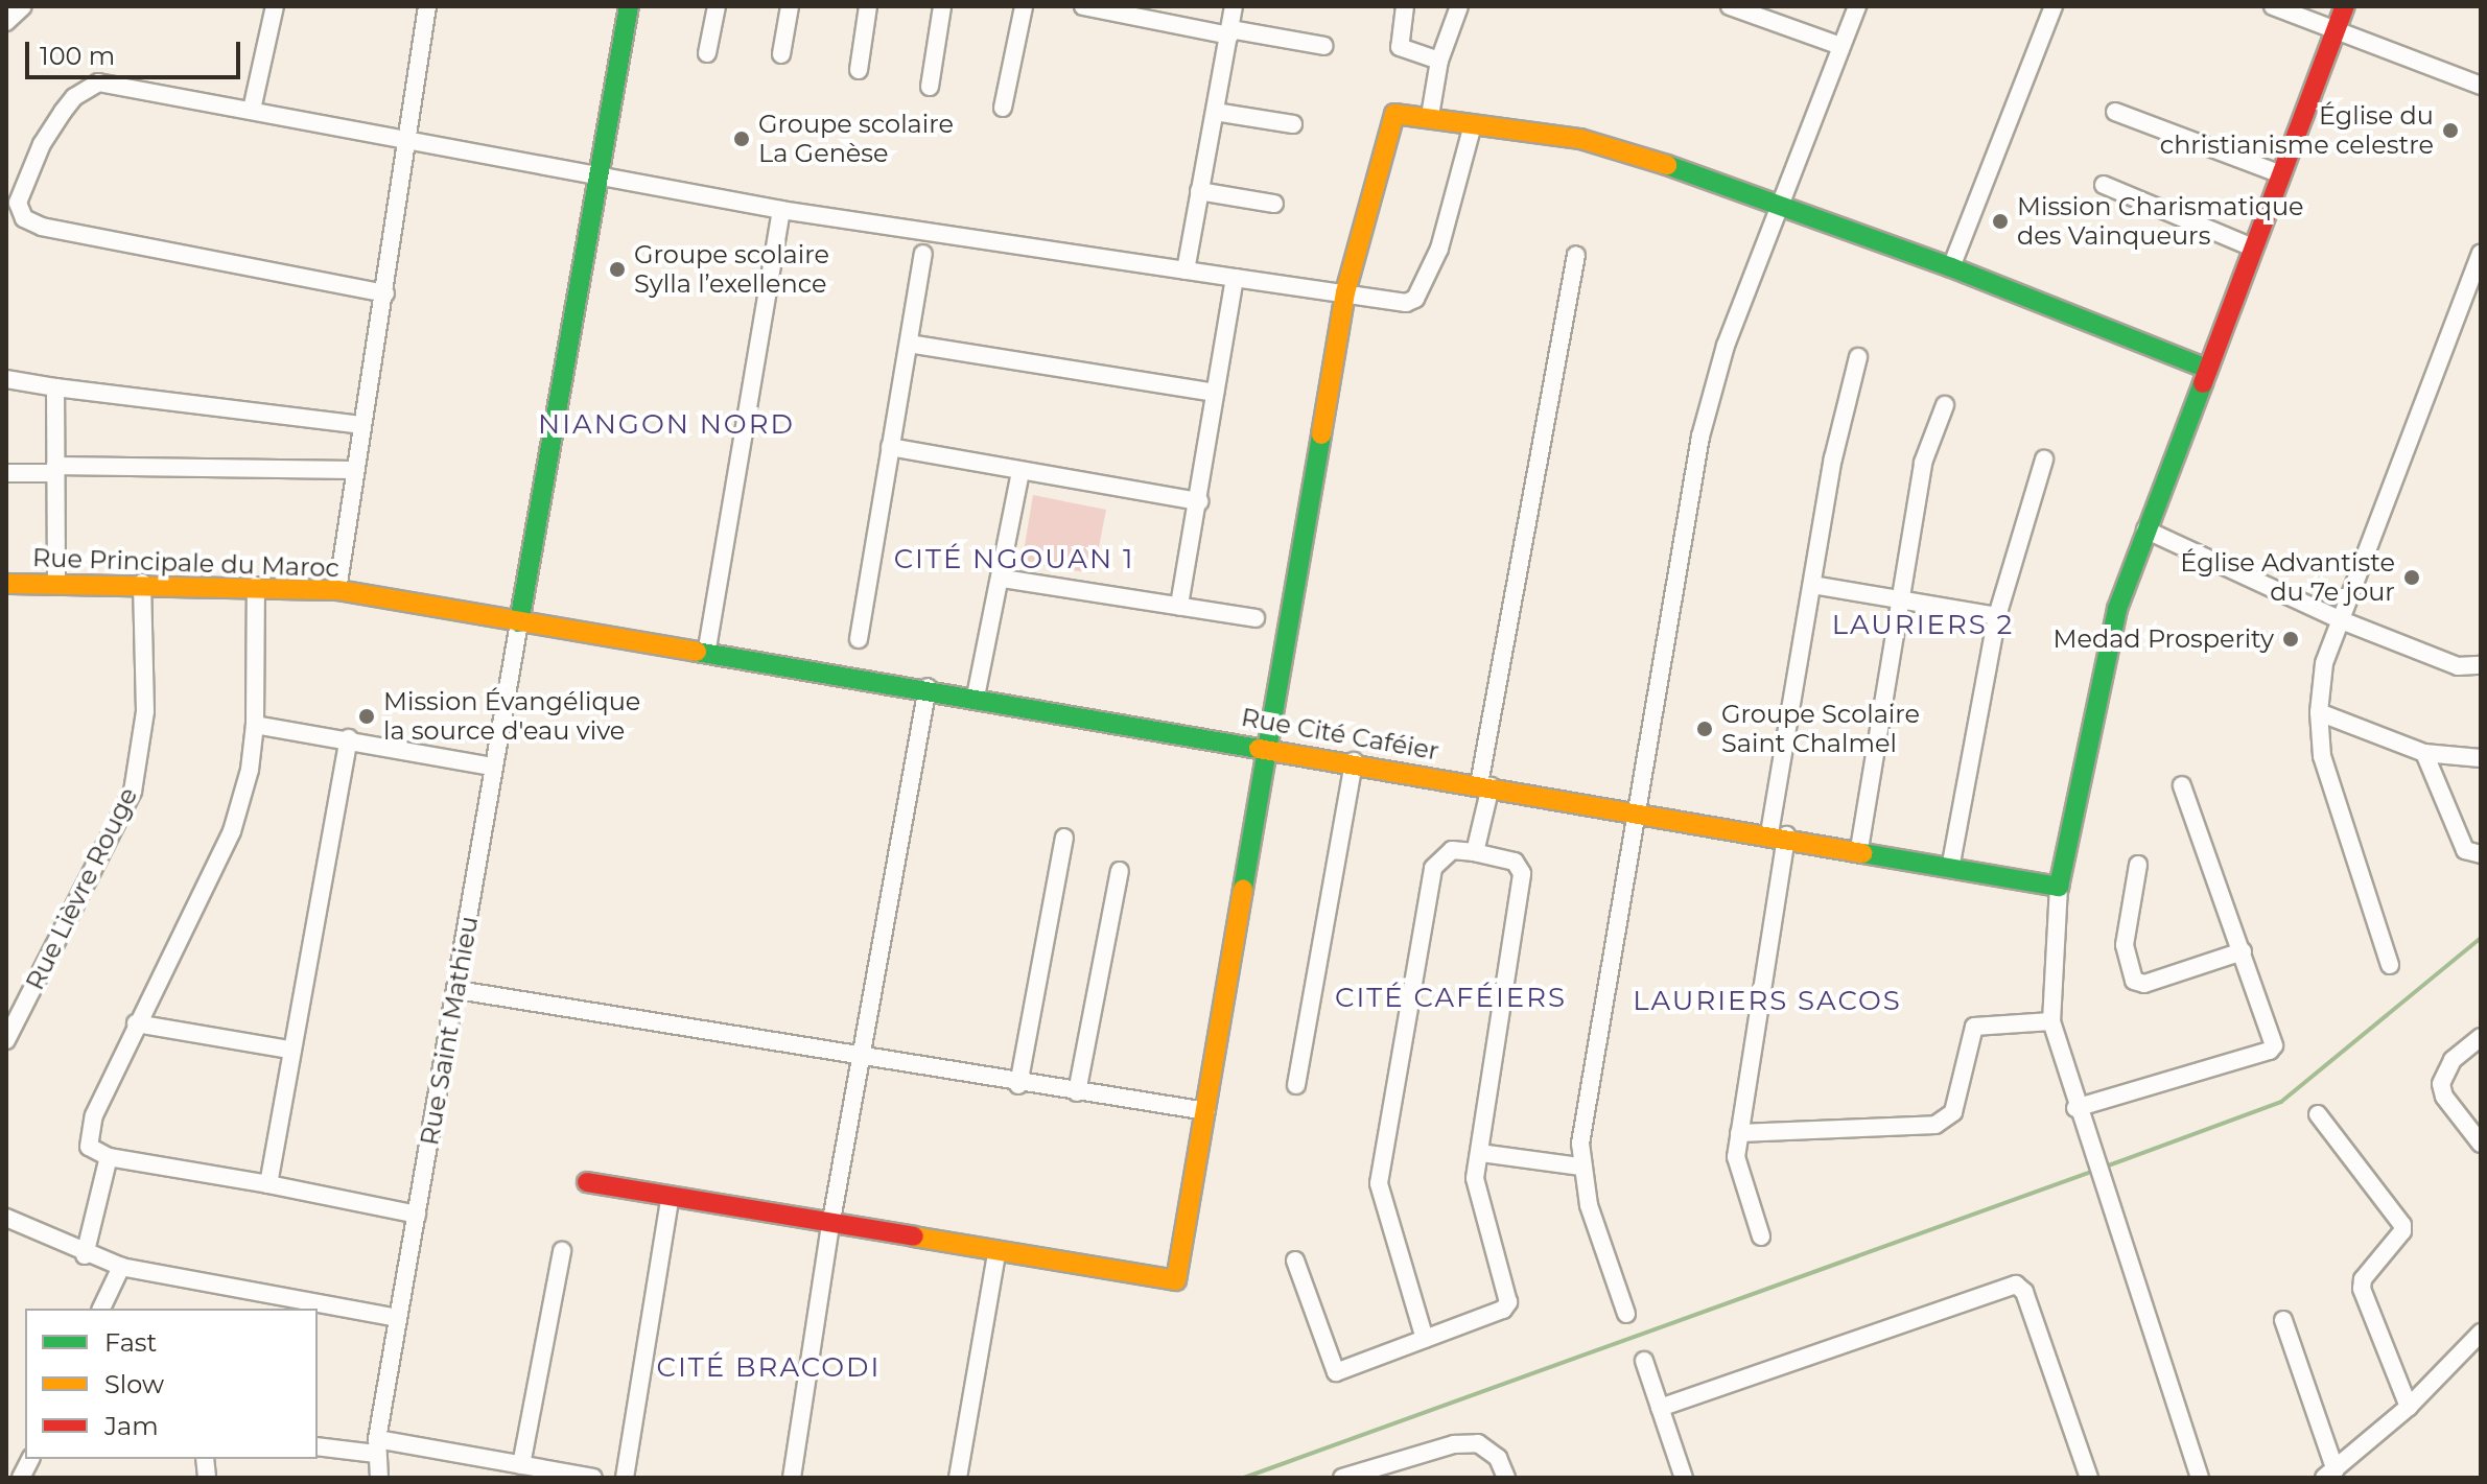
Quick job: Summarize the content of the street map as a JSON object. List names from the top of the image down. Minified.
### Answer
{"streets":{"street":["Rue Principale du Maroc","Rue Cité Caféier","Rue Lièvre Rouge","Rue Saint Mathieu"]},"crossings":[["Rue Principale du Maroc","Rue Cité Caféier"],["Rue Principale du Maroc","Rue Lièvre Rouge"],["Rue Principale du Maroc","Rue Saint Mathieu"]],"districts":["NIANGON NORD","CITÉ NGOUAN 1","LAURIERS 2","CITÉ CAFÉIERS","LAURIERS SACOS","CITÉ BRACODI"],"places":["Église du christianisme celestre","Groupe scolaire La Genèse","Mission Charismatique des Vainqueurs","Groupe scolaire Sylla l’exellence","Église Advantiste du 7e jour","Medad Prosperity","Mission Évangélique la source d'eau vive","Groupe Scolaire Saint Chalmel"],"legend":["Fast","Slow","Jam"],"scale_bar":"100 m"}
